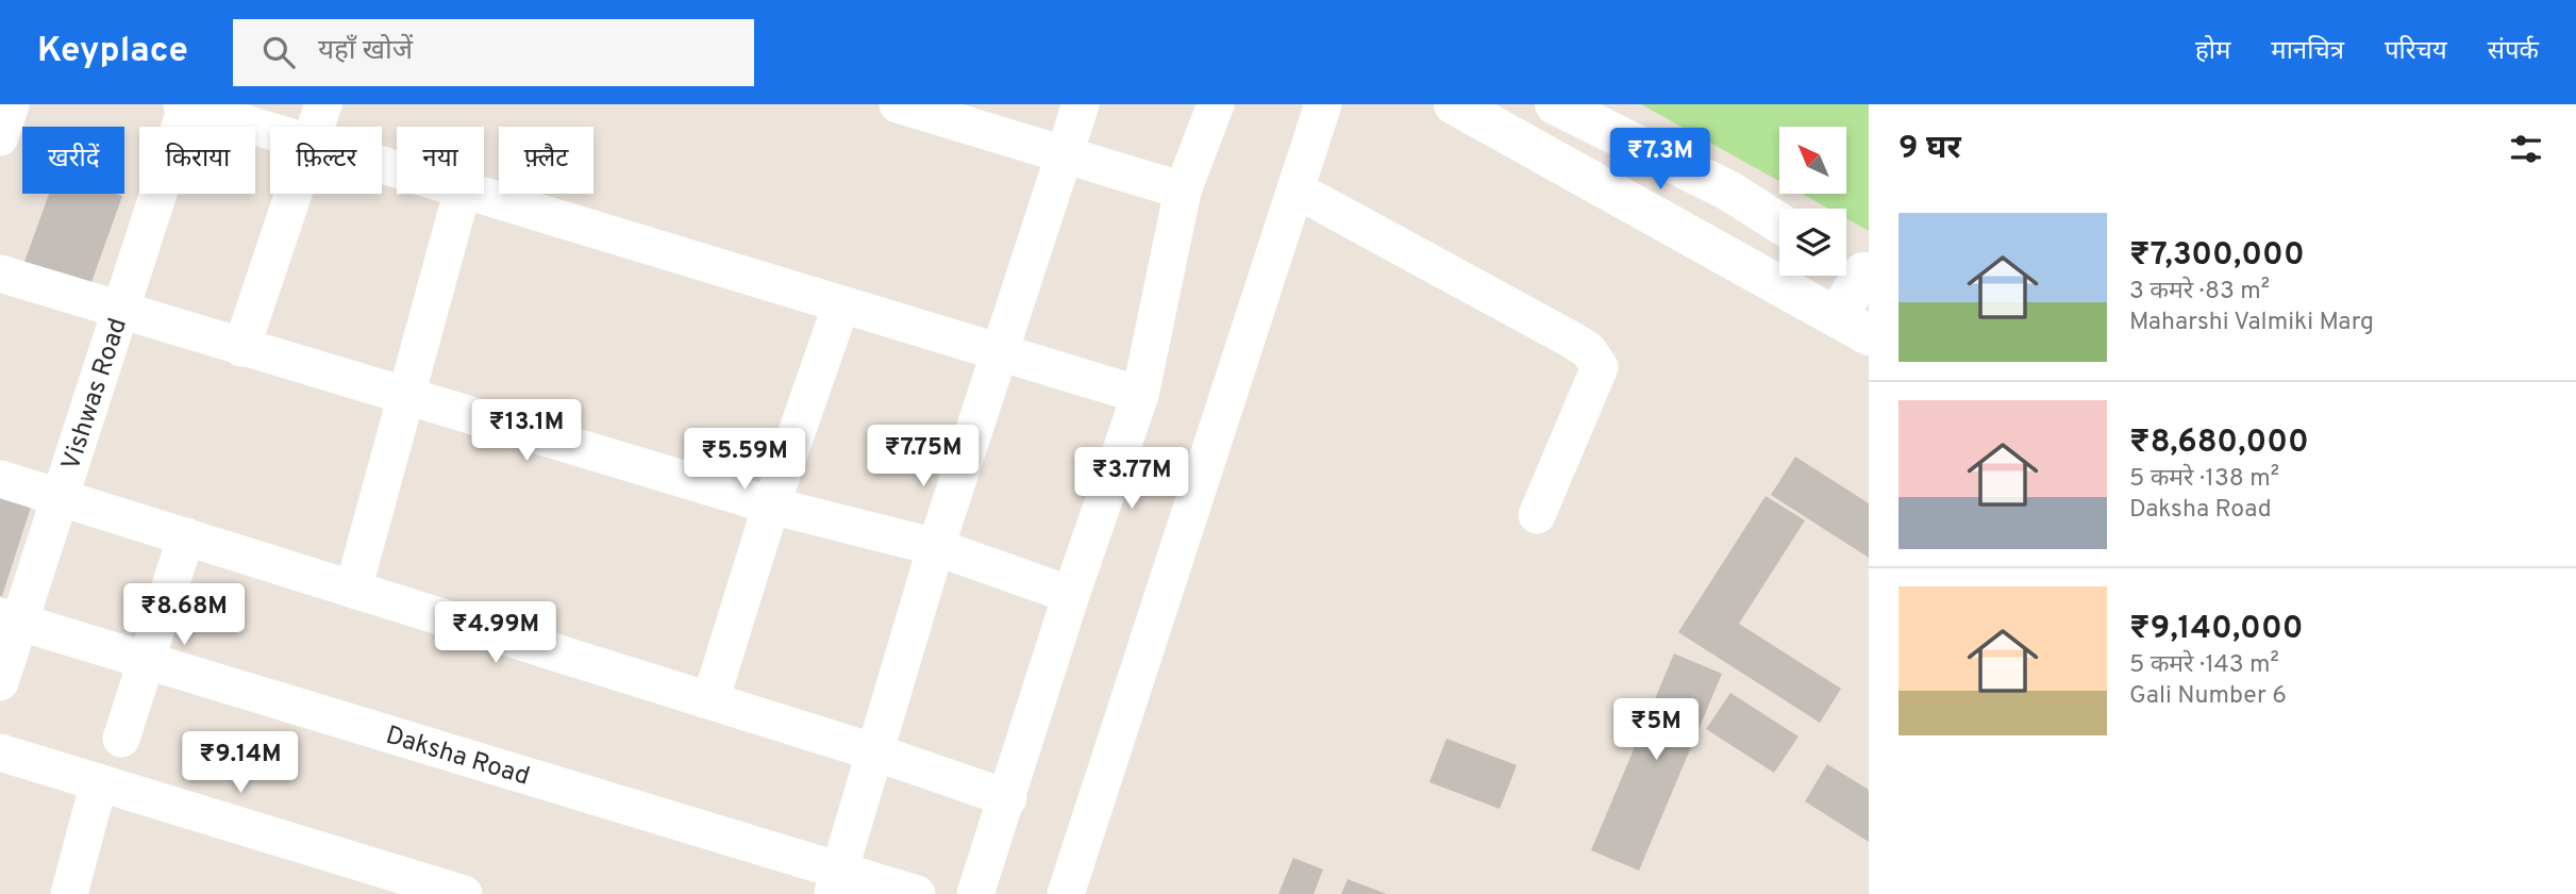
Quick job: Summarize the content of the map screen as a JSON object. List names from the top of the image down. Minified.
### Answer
{"streets":{"street":["Vishwas Road","Daksha Road"]},"crossings":[["Vishwas Road","Daksha Road"]],"north":"top left","page":{"header":"Keyplace","search":"यहाँ खोजें","nav":["होम","मानचित्र","परिचय","संपर्क"],"heading":"9 घर","chip":["खरीदें","किराया","फ़िल्टर","नया","फ़्लैट"],"price":["₹7.3M","₹13.1M","₹7.75M","₹5.59M","₹3.77M","₹8.68M","₹4.99M","₹5M","₹9.14M"],"list":[{"name":"₹7,300,000","note":"3 कमरे · 83 m² · Maharshi Valmiki Marg"},{"name":"₹8,680,000","note":"5 कमरे · 138 m² · Daksha Road"},{"name":"₹9,140,000","note":"5 कमरे · 143 m² · Gali Number 6"}]}}
